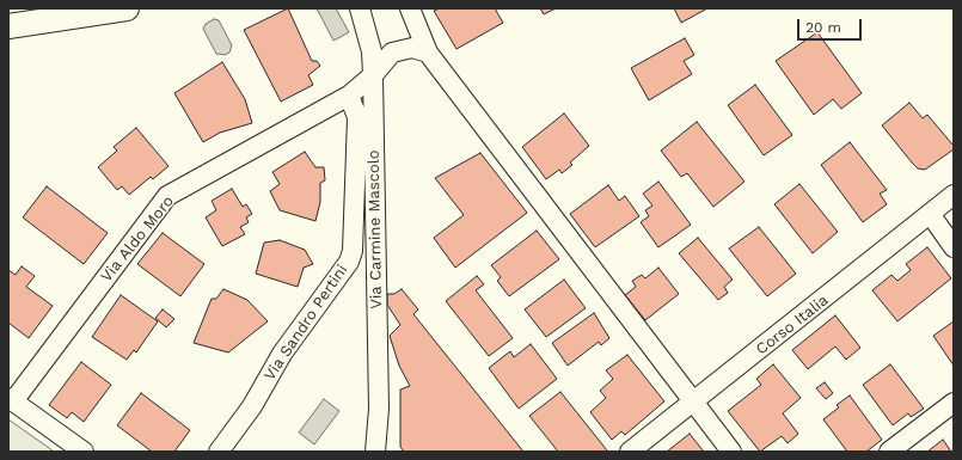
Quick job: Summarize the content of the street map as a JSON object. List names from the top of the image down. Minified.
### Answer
{"streets":{"street":["Via Carmine Mascolo","Via Aldo Moro","Via Sandro Pertini","Corso Italia"]},"crossings":[["Via Carmine Mascolo","Via Aldo Moro"],["Via Aldo Moro","Via Sandro Pertini"]],"scale_bar":"20 m"}
